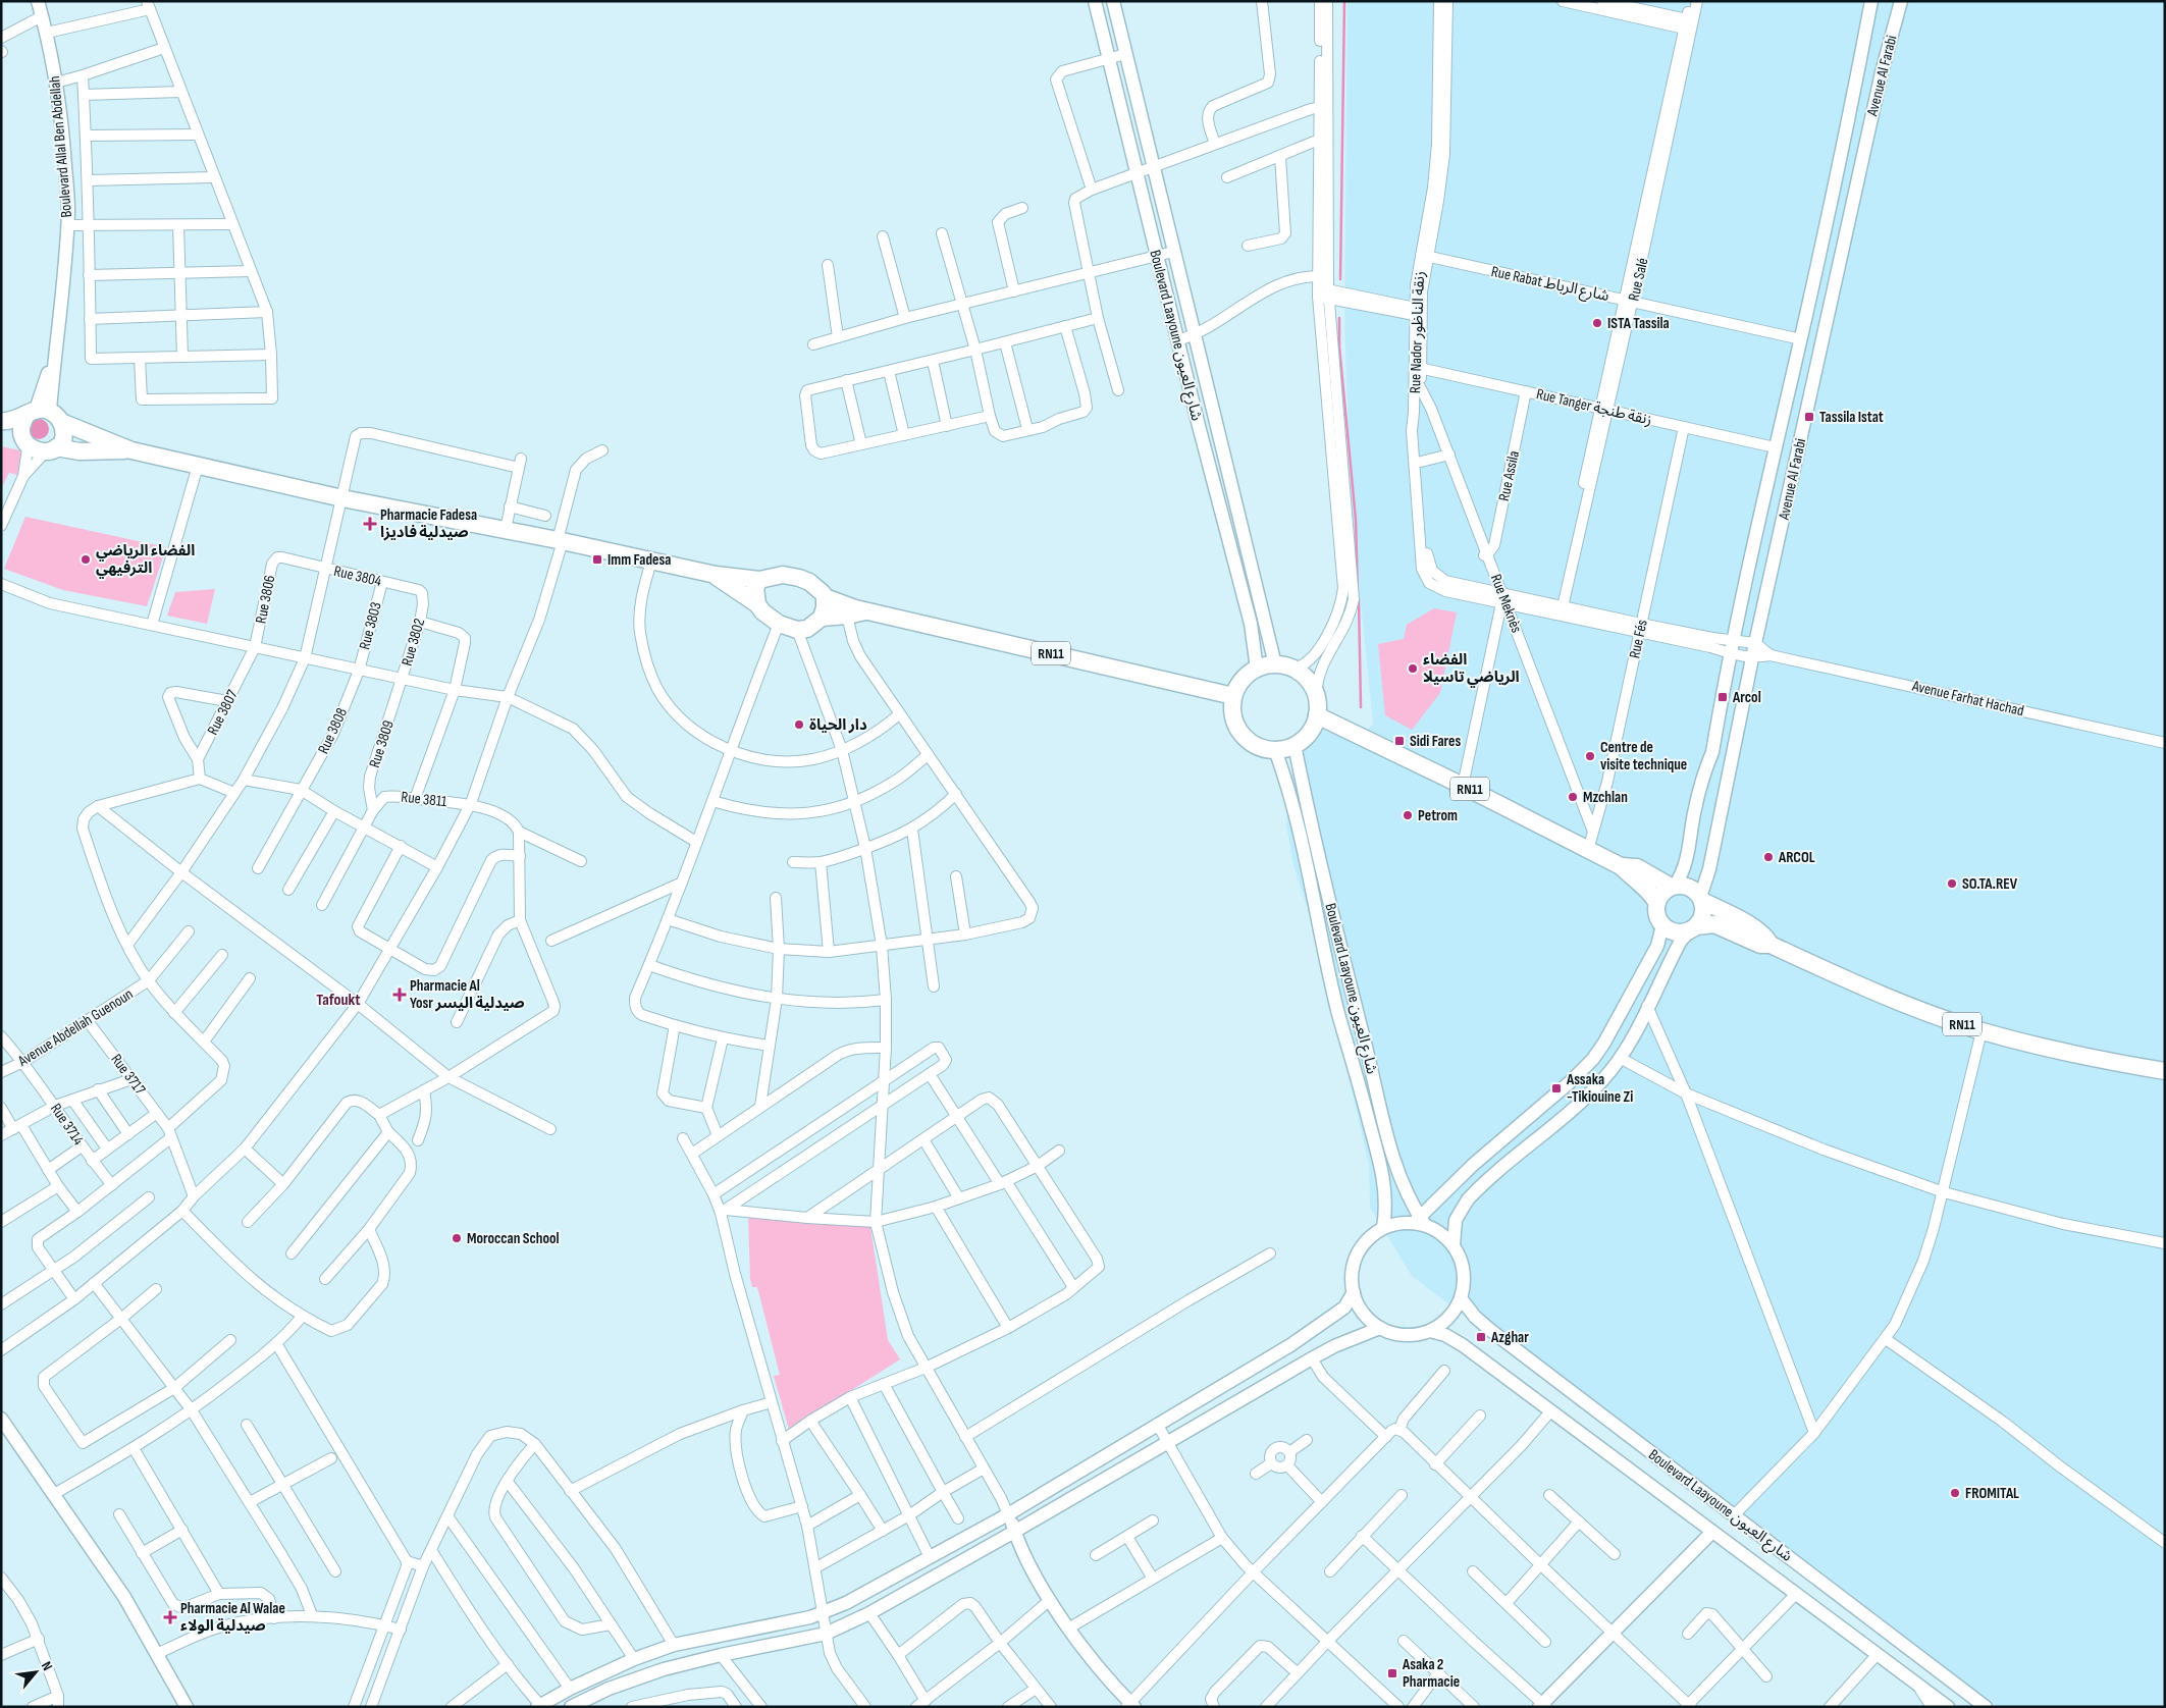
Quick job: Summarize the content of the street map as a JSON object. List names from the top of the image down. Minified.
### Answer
{"streets":{"main road":["RN11"],"street":["Avenue Al Farabi","Boulevard Allal Ben Abdellah","Rue Salé","Rue Rabat شارع الرباط","Rue Nador زنقة الناظور","Boulevard Laayoune شارع العيون","Rue Tanger زنقة طنجة","Rue Assila","Rue 3804","Rue 3806","Rue Meknès","Rue 3803","Rue Fés","Rue 3802","Avenue Farhat Hachad","Rue 3807","Rue 3808","Rue 3809","Rue 3811","Avenue Abdellah Guenoun","Rue 3717","Rue 3714"]},"crossings":[["Avenue Al Farabi","Rue Rabat شارع الرباط"],["Avenue Al Farabi","Rue Tanger زنقة طنجة"],["Avenue Al Farabi","RN11"],["Avenue Al Farabi","Avenue Farhat Hachad"],["Boulevard Allal Ben Abdellah","RN11"],["Rue Salé","Rue Rabat شارع الرباط"],["Rue Salé","Rue Tanger زنقة طنجة"],["Rue Salé","Avenue Farhat Hachad"],["Rue Rabat شارع الرباط","Rue Nador زنقة الناظور"],["Rue Nador زنقة الناظور","Rue Tanger زنقة طنجة"],["Rue Nador زنقة الناظور","Rue Meknès"],["Rue Nador زنقة الناظور","Avenue Farhat Hachad"],["Boulevard Laayoune شارع العيون","RN11"],["Rue Tanger زنقة طنجة","Rue Assila"],["Rue Tanger زنقة طنجة","Rue Fés"],["Rue Assila","Rue Meknès"],["Rue 3804","Rue 3806"],["Rue 3804","Rue 3803"],["Rue 3804","Rue 3802"],["Rue 3806","Rue 3807"],["Rue Meknès","Rue Fés"],["Rue Meknès","RN11"],["Rue Meknès","Avenue Farhat Hachad"],["Rue 3803","Rue 3808"],["Rue Fés","RN11"],["Rue Fés","Avenue Farhat Hachad"],["Rue 3802","Rue 3809"],["Rue 3809","Rue 3811"],["Avenue Abdellah Guenoun","Rue 3717"],["Avenue Abdellah Guenoun","Rue 3714"]],"districts":["Tafoukt"],"places":{"other":["ISTA Tassila","الفضاء الرياضي الترفيهي","الفضاء الرياضي تاسيلا","دار الحياة","Centre de visite technique","Mzchlan","Petrom","ARCOL","SO.TA.REV","Moroccan School","FROMITAL"],"transit":["Tassila Istat","Imm Fadesa","Arcol","Sidi Fares","Assaka -Tikiouine Zi","Azghar","Asaka 2 Pharmacie"],"health":["Pharmacie Fadesa صيدلية فاديزا","Pharmacie Al Yosr صيدلية اليسر","Pharmacie Al Walae صيدلية الولاء"]},"north":"top right"}
